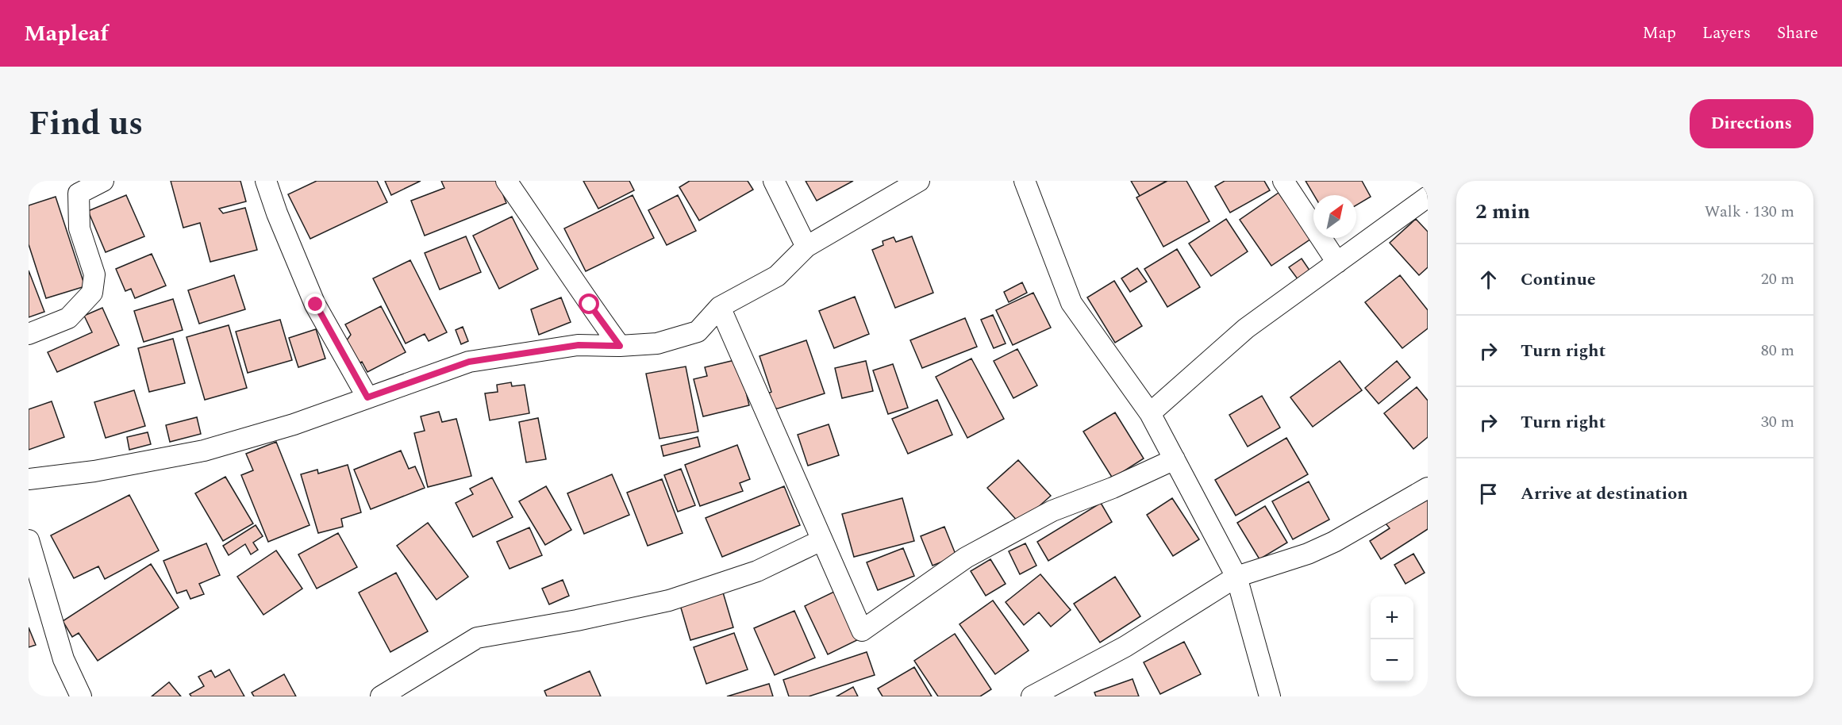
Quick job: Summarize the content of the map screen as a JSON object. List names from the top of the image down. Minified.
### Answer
{"north":"top right","page":{"header":"Mapleaf","nav":["Map","Layers","Share"],"title":"Find us","buttons":"Directions","heading":["2 min","Walk · 130 m"],"list":[["Continue","20 m"],["Turn right","80 m"],["Turn right","30 m"],"Arrive at destination"],"map_buttons":["+","−"]}}
